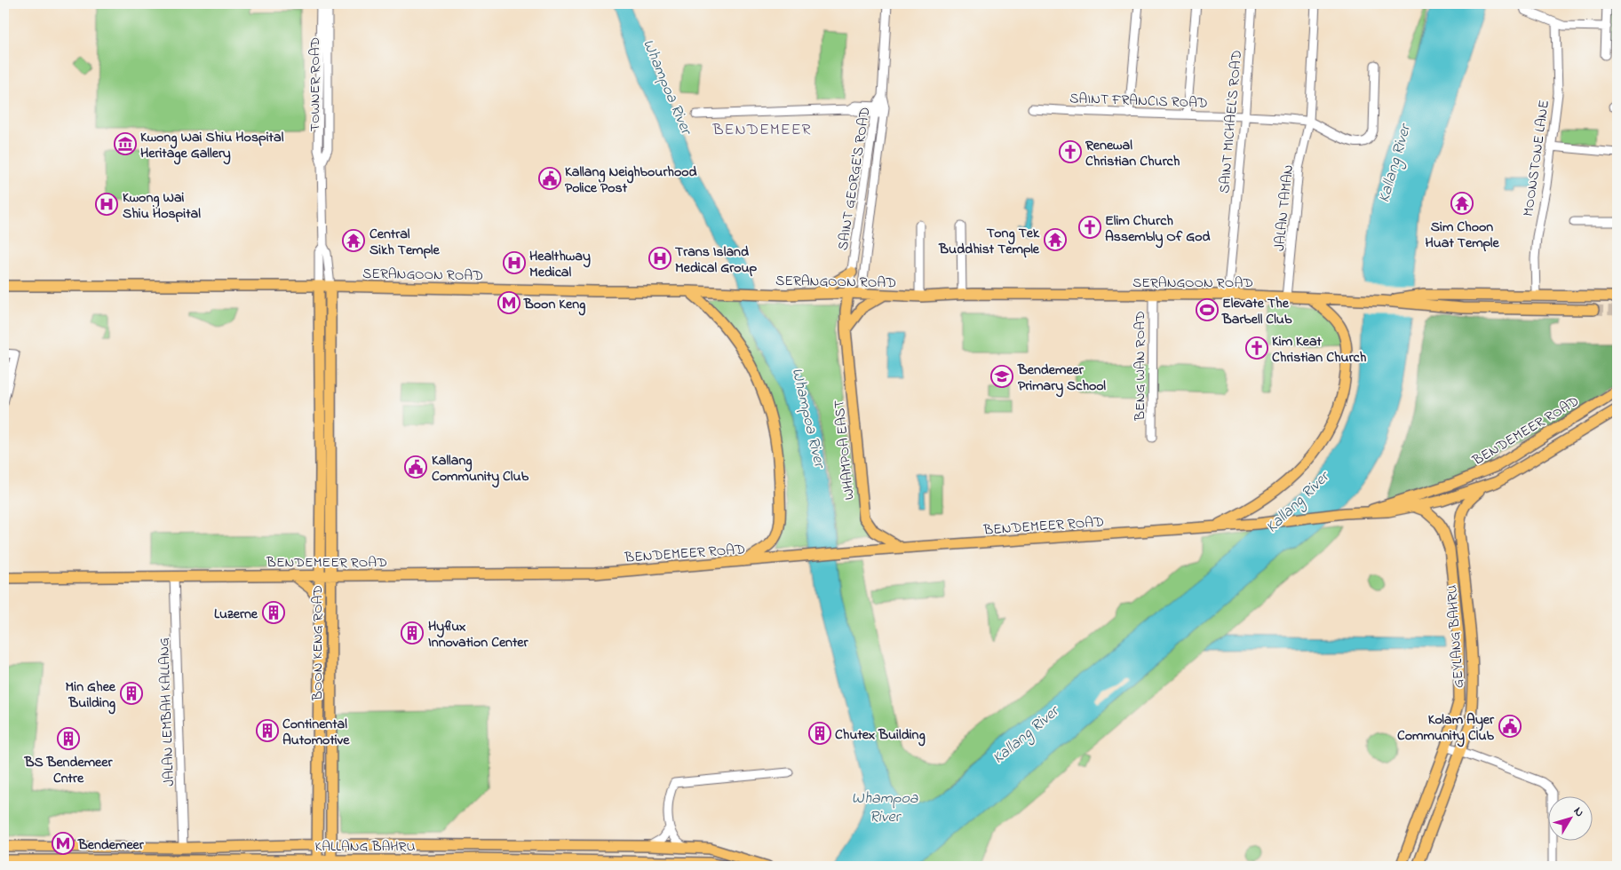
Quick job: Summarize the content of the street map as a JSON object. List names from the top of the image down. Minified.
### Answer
{"streets":{"main road":["SERANGOON ROAD","BENDEMEER ROAD","WHAMPOA EAST","GEYLANG BAHRU","BOON KENG ROAD","KALLANG BAHRU"],"street":["TOWNER ROAD","SAINT FRANCIS ROAD","SAINT MICHAEL'S ROAD","MOONSTONE LANE","SAINT GEORGE'S ROAD","JALAN TAMAN","BENG WAN ROAD","JALAN LEMBAH KALLANG"]},"crossings":[["TOWNER ROAD","SERANGOON ROAD"],["TOWNER ROAD","BOON KENG ROAD"],["SAINT FRANCIS ROAD","SAINT MICHAEL'S ROAD"],["SAINT MICHAEL'S ROAD","SERANGOON ROAD"],["MOONSTONE LANE","SERANGOON ROAD"],["SAINT GEORGE'S ROAD","SERANGOON ROAD"],["SAINT GEORGE'S ROAD","WHAMPOA EAST"],["JALAN TAMAN","SERANGOON ROAD"],["SERANGOON ROAD","BENG WAN ROAD"],["SERANGOON ROAD","WHAMPOA EAST"],["SERANGOON ROAD","BOON KENG ROAD"],["BENDEMEER ROAD","WHAMPOA EAST"],["BENDEMEER ROAD","GEYLANG BAHRU"],["BENDEMEER ROAD","BOON KENG ROAD"],["BENDEMEER ROAD","JALAN LEMBAH KALLANG"],["BOON KENG ROAD","KALLANG BAHRU"],["JALAN LEMBAH KALLANG","KALLANG BAHRU"]],"districts":["BENDEMEER"],"water":["Whampoa River","Kallang River"],"places":{"museum":["Kwong Wai Shiu Hospital Heritage Gallery"],"church":["Renewal Christian Church","Elim Church Assembly Of God","Kim Keat Christian Church"],"public building":["Kallang Neighbourhood Police Post","Kallang Community Club","Kolam Ayer Community Club"],"temple":["Sim Choon Huat Temple","Tong Tek Buddhist Temple","Central Sikh Temple"],"hospital":["Kwong Wai Shiu Hospital","Trans Island Medical Group","Healthway Medical"],"metro station":["Boon Keng","Bendemeer"],"sports":["Elevate The Barbell Club"],"school or university":["Bendemeer Primary School"],"building":["Luzerne","Hyflux Innovation Center","Min Ghee Building","Continental Automotive","Chutex Building","BS Bendemeer Cntre"]},"north":"top right"}
